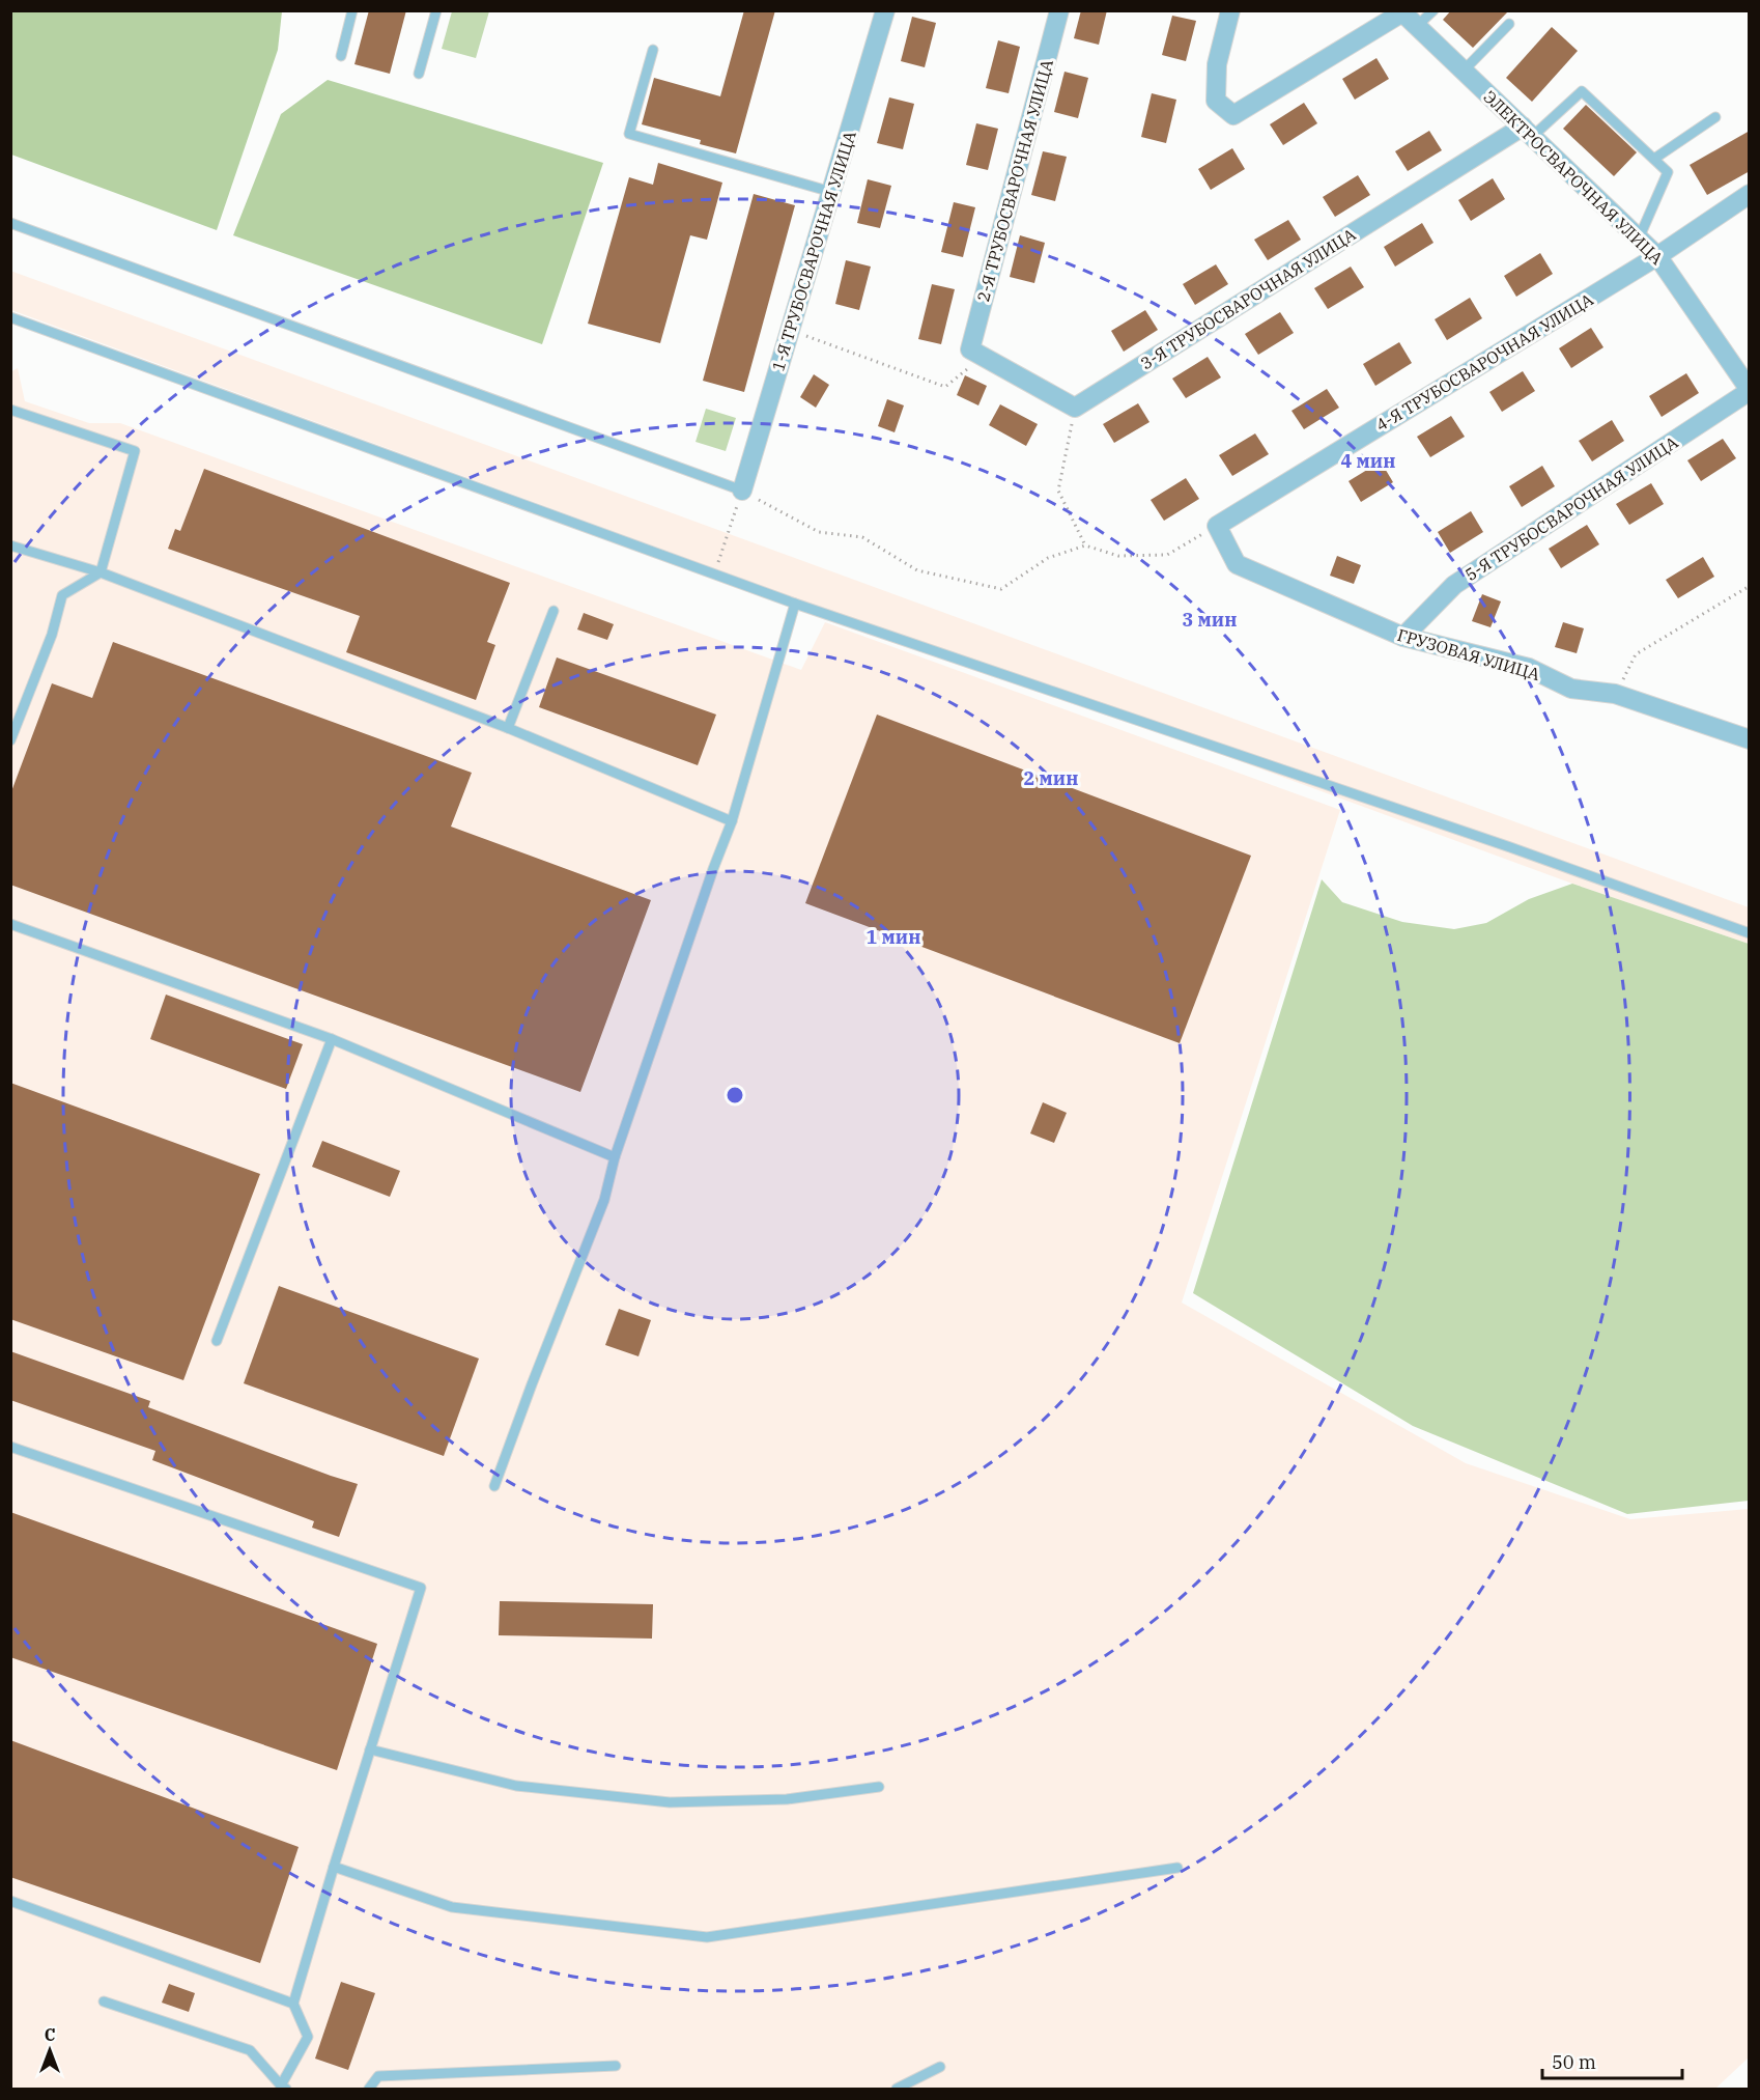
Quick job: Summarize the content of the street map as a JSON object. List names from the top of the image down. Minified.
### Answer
{"streets":{"street":["ЭЛЕКТРОСВАРОЧНАЯ УЛИЦА","2-Я ТРУБОСВАРОЧНАЯ УЛИЦА","1-Я ТРУБОСВАРОЧНАЯ УЛИЦА","3-Я ТРУБОСВАРОЧНАЯ УЛИЦА","4-Я ТРУБОСВАРОЧНАЯ УЛИЦА","5-Я ТРУБОСВАРОЧНАЯ УЛИЦА","ГРУЗОВАЯ УЛИЦА"]},"crossings":[["ЭЛЕКТРОСВАРОЧНАЯ УЛИЦА","3-Я ТРУБОСВАРОЧНАЯ УЛИЦА"],["ЭЛЕКТРОСВАРОЧНАЯ УЛИЦА","4-Я ТРУБОСВАРОЧНАЯ УЛИЦА"],["ЭЛЕКТРОСВАРОЧНАЯ УЛИЦА","5-Я ТРУБОСВАРОЧНАЯ УЛИЦА"],["4-Я ТРУБОСВАРОЧНАЯ УЛИЦА","ГРУЗОВАЯ УЛИЦА"],["5-Я ТРУБОСВАРОЧНАЯ УЛИЦА","ГРУЗОВАЯ УЛИЦА"]],"scale_bar":"50 m","north":"top","rings":["4 мин","3 мин","2 мин","1 мин"]}
